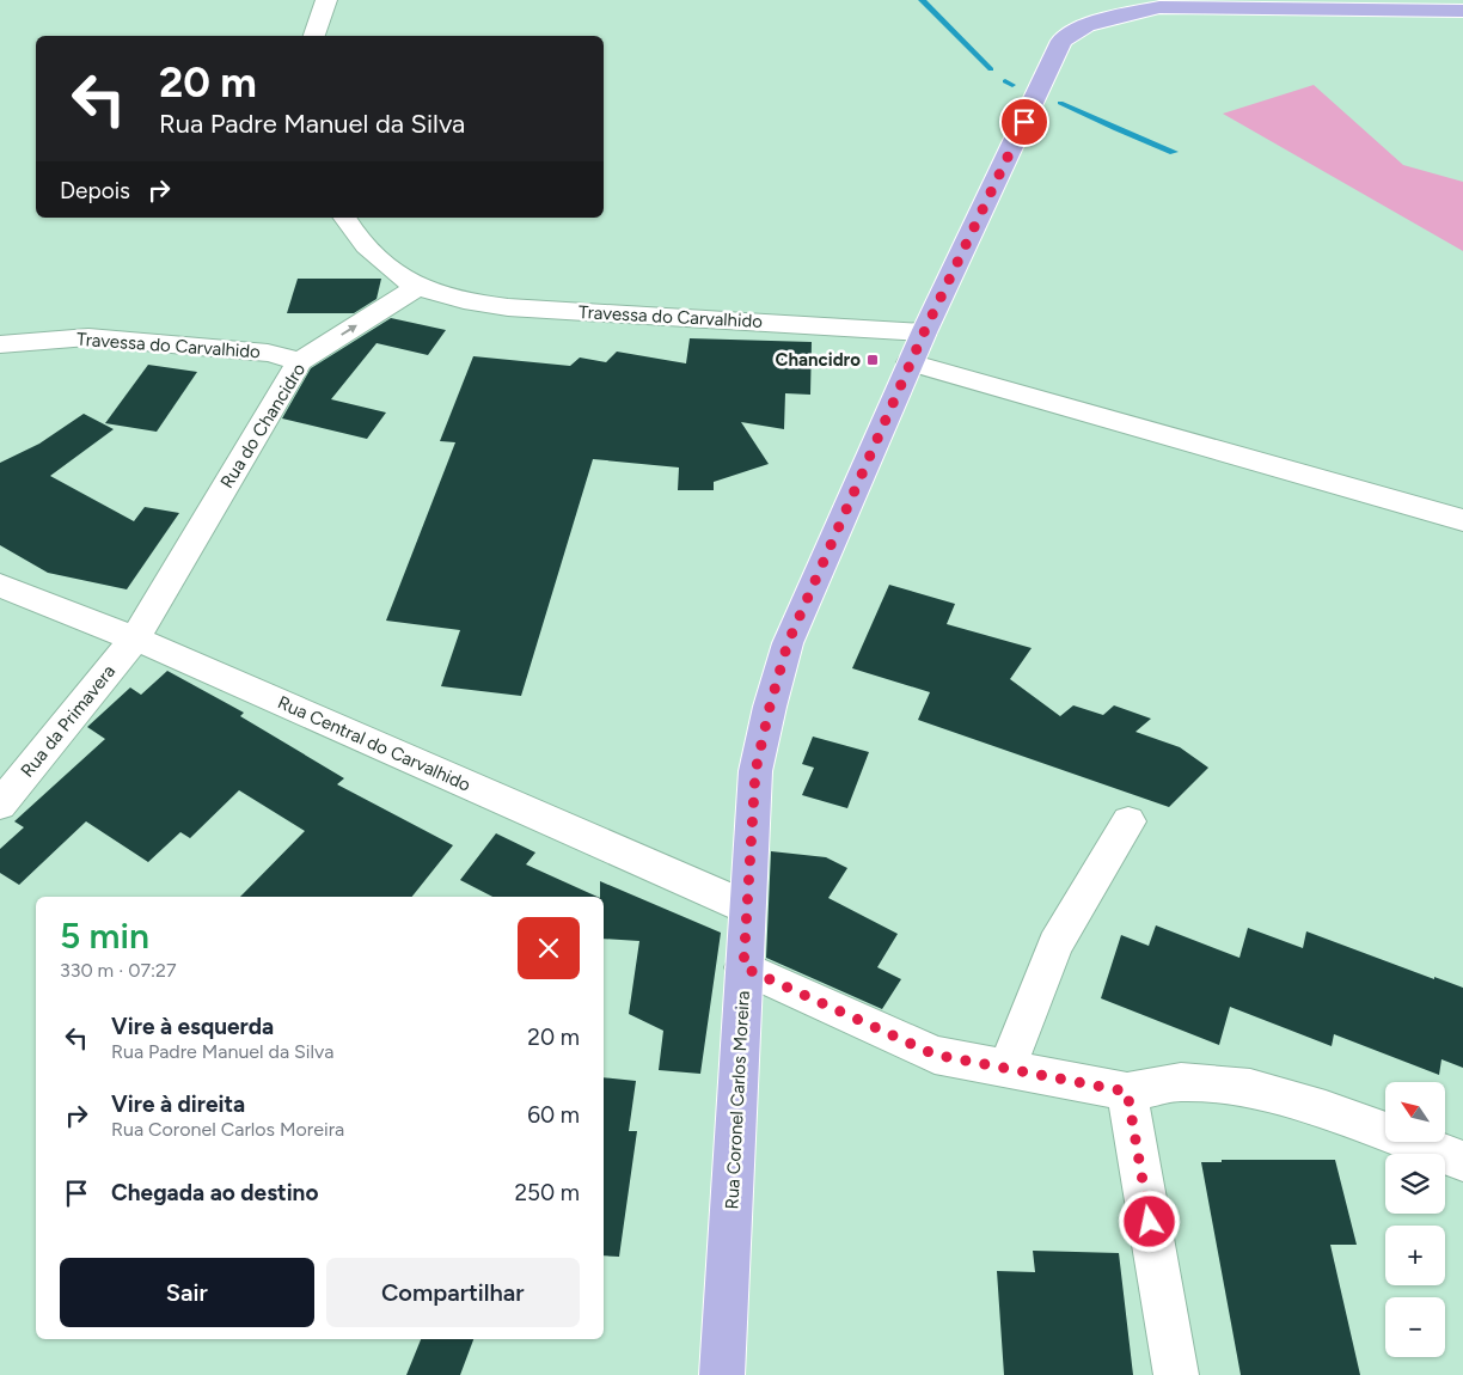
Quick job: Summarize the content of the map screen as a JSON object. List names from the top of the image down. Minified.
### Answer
{"streets":{"main road":["Rua Coronel Carlos Moreira"],"street":["Travessa do Carvalhido","Rua do Chancidro","Rua da Primavera","Rua Central do Carvalhido"]},"crossings":[["Travessa do Carvalhido","Rua do Chancidro"],["Travessa do Carvalhido","Rua Coronel Carlos Moreira"],["Rua do Chancidro","Rua da Primavera"],["Rua do Chancidro","Rua Central do Carvalhido"],["Rua da Primavera","Rua Central do Carvalhido"],["Rua Central do Carvalhido","Rua Coronel Carlos Moreira"]],"places":{"transit":["Chancidro"]},"north":"top left","page":{"turn":["20 m","Rua Padre Manuel da Silva"],"then":"Depois","heading":["5 min","330 m · 07:27"],"list":[{"name":"Vire à esquerda","note":"Rua Padre Manuel da Silva","value":"20 m"},{"name":"Vire à direita","note":"Rua Coronel Carlos Moreira","value":"60 m"},{"name":"Chegada ao destino","value":"250 m"}],"map_buttons":["+","−"],"buttons":["Sair","Compartilhar"]}}
